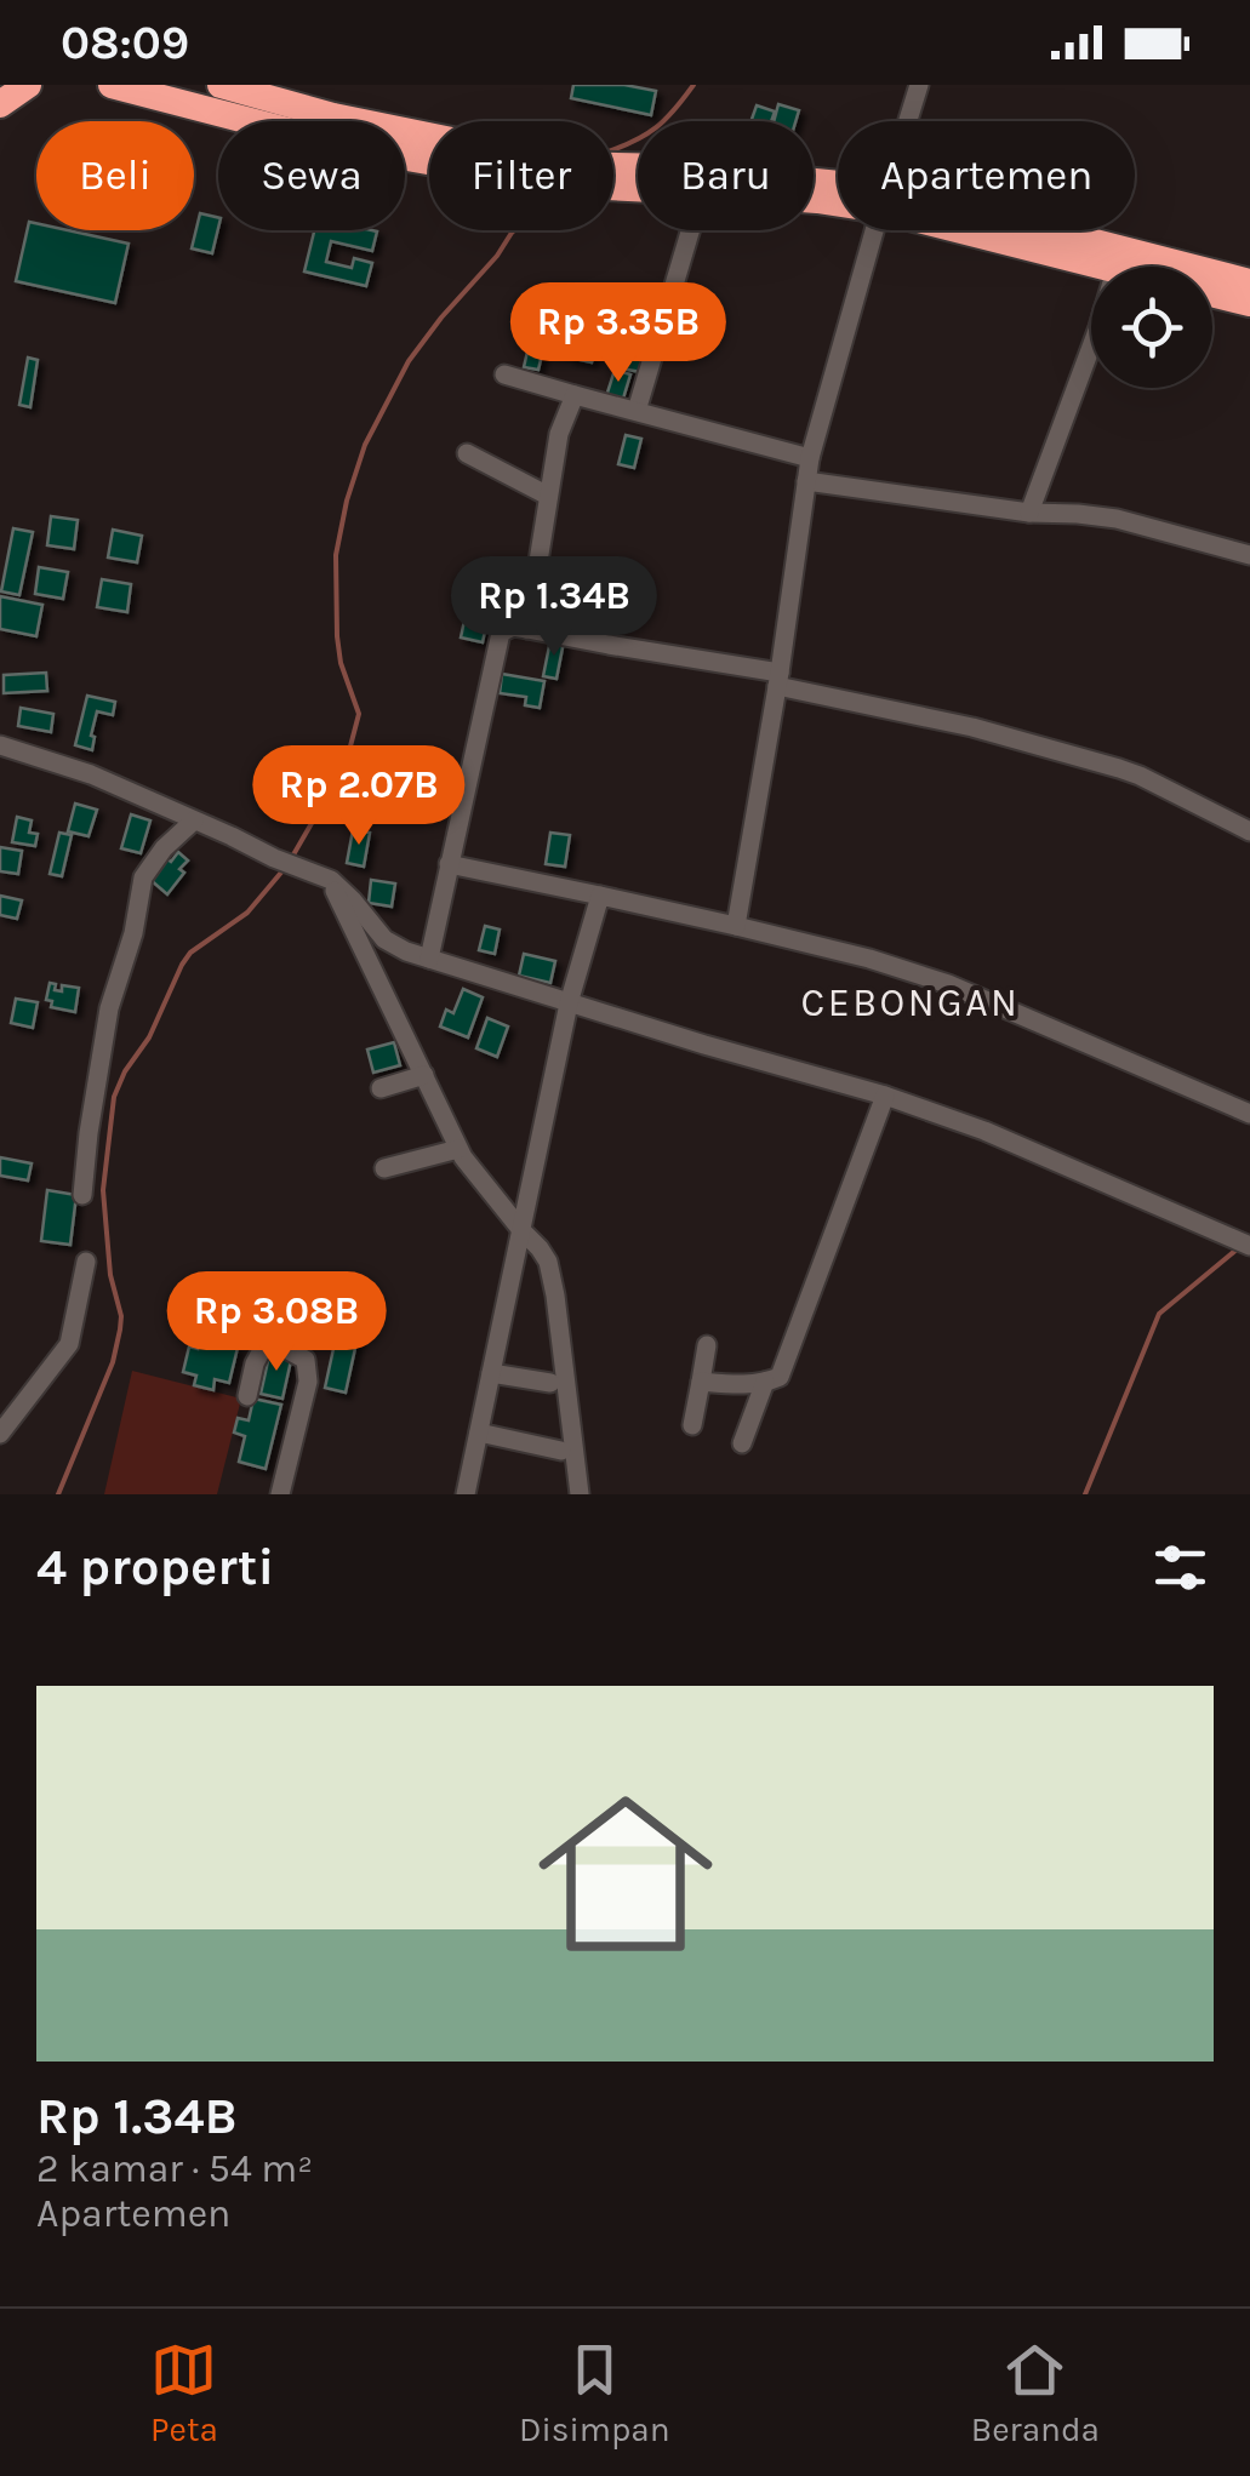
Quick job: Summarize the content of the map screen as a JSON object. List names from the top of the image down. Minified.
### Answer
{"districts":["CEBONGAN"],"page":{"status":"08:09","chip":["Beli","Sewa","Filter","Baru","Apartemen"],"price":["Rp 3.35B","Rp 1.34B","Rp 2.07B","Rp 3.08B"],"heading":"4 properti","list":[{"name":"Rp 1.34B","note":"2 kamar · 54 m² · Apartemen"}],"tabs":["Peta","Disimpan","Beranda"]}}
